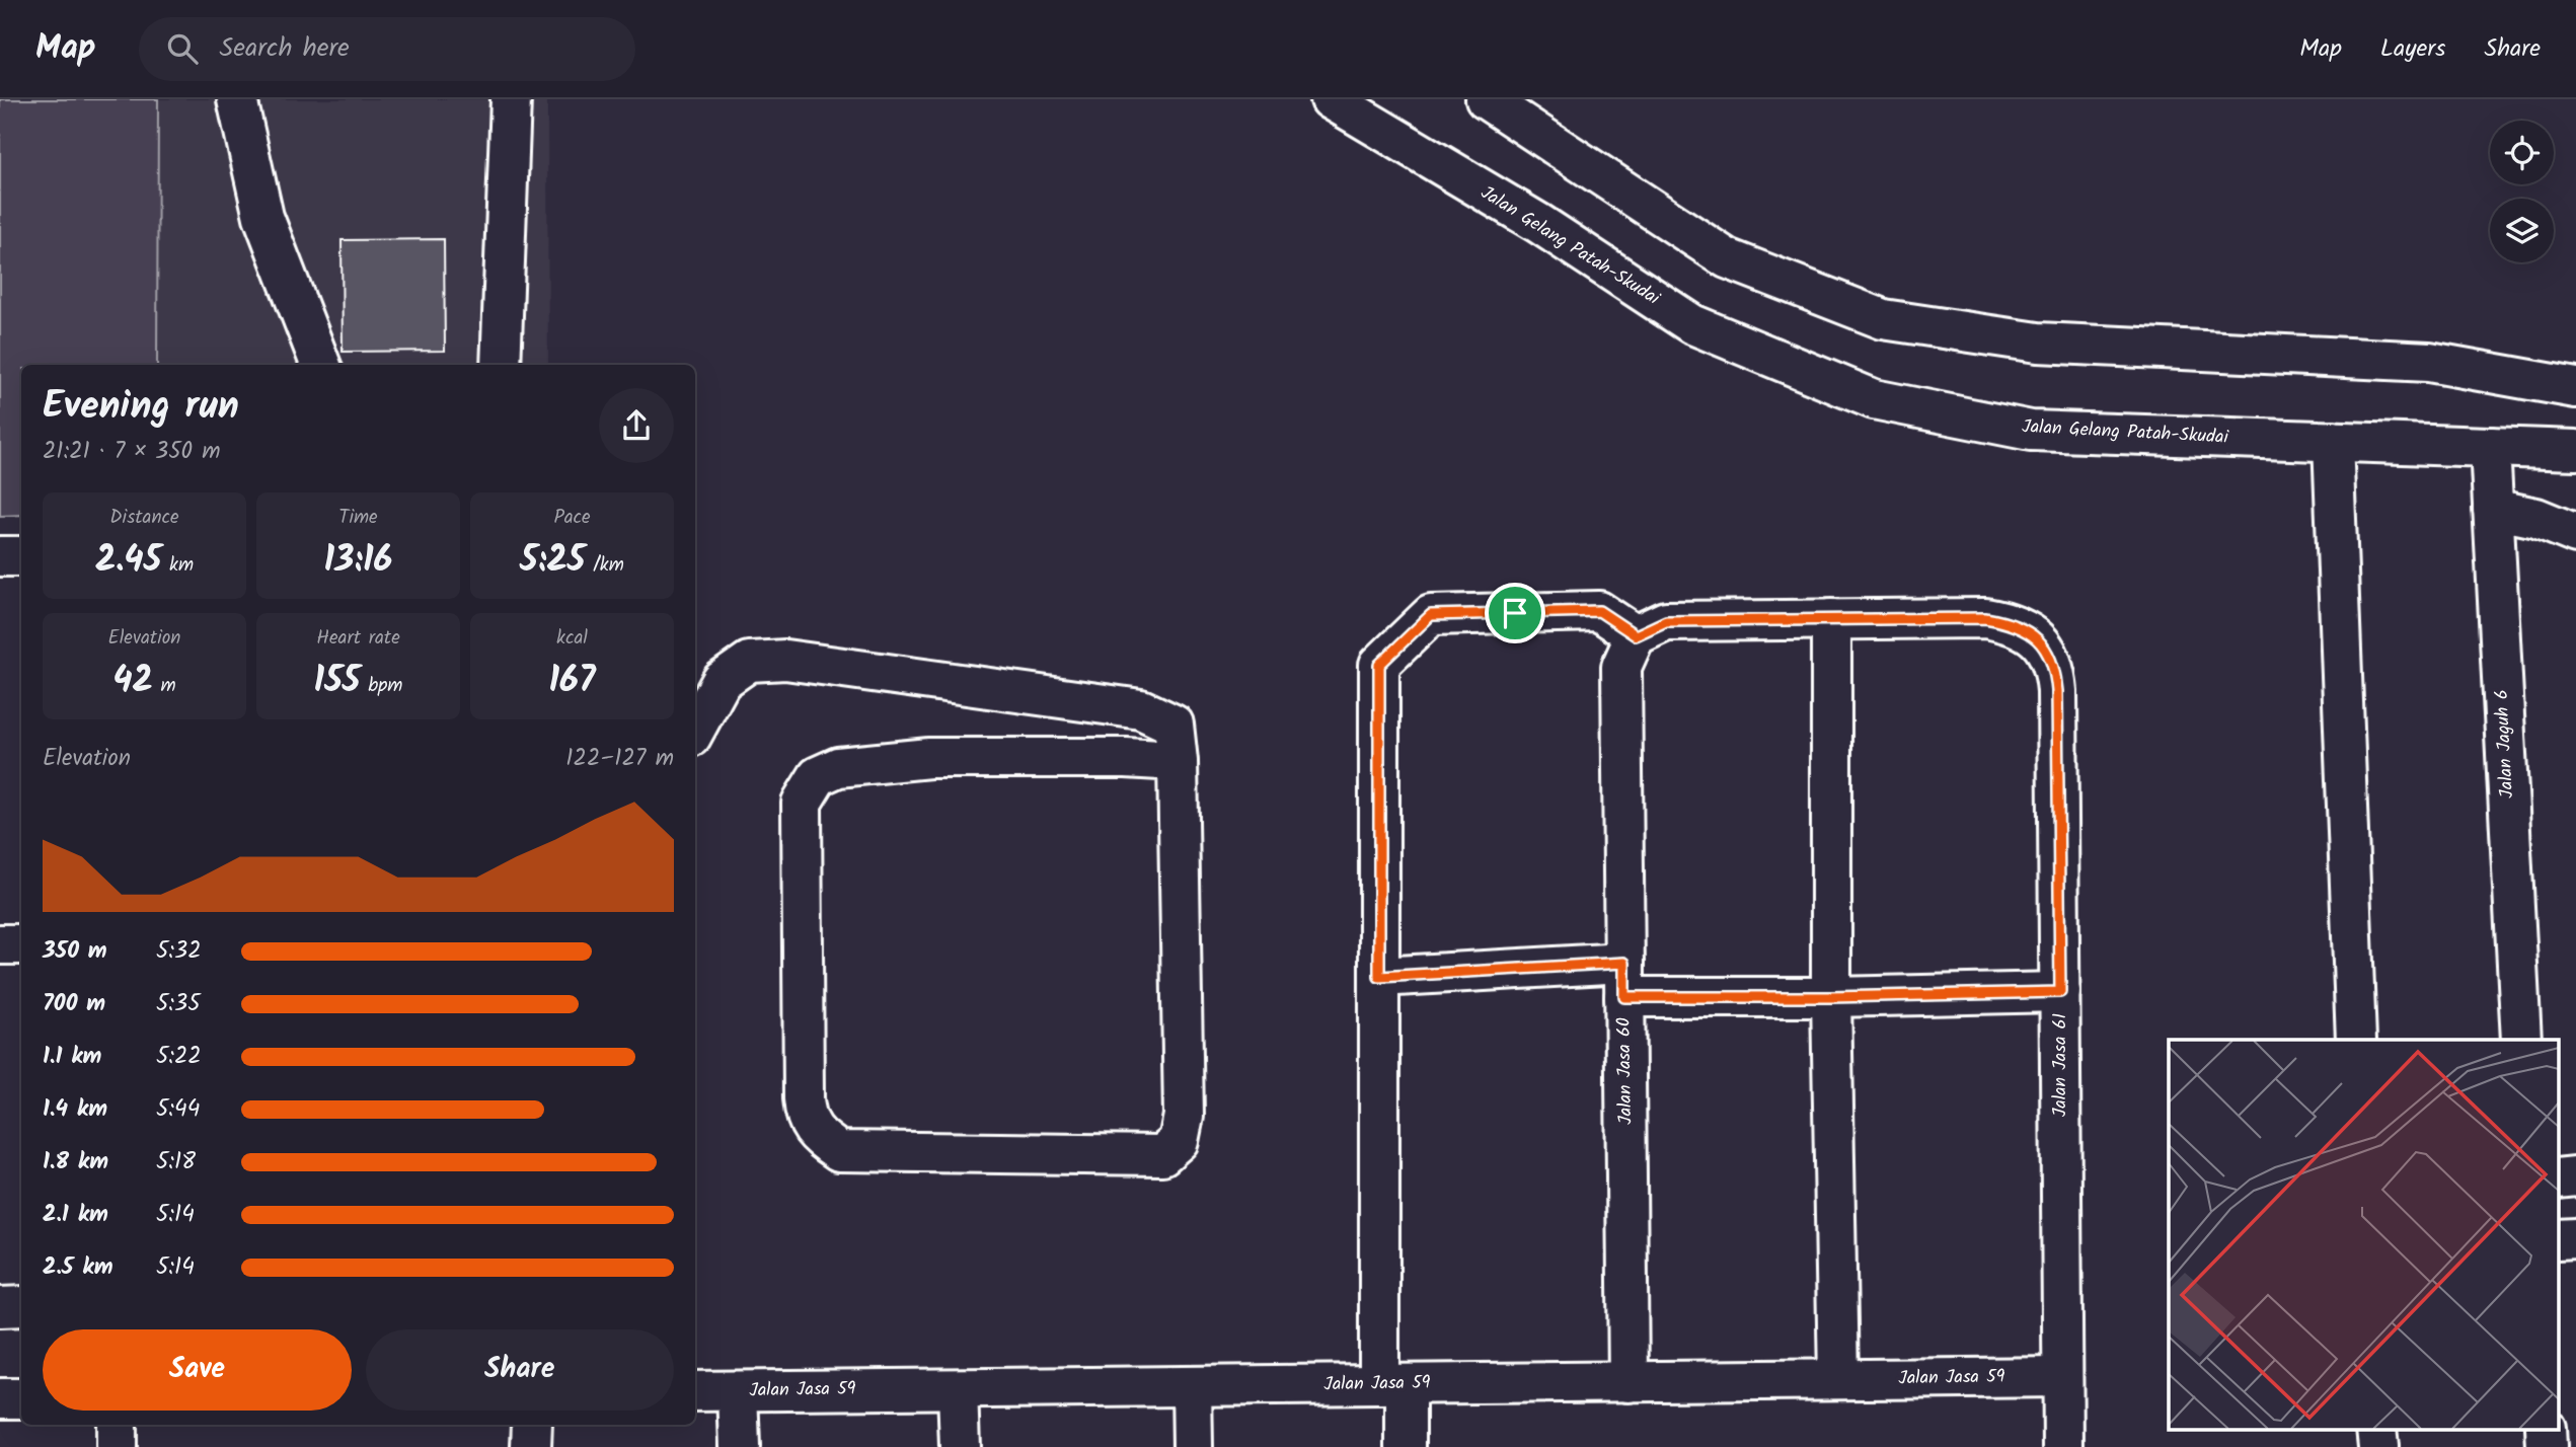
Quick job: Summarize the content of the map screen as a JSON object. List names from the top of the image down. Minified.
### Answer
{"streets":{"street":["Jalan Gelang Patah-Skudai","Jalan Jaguh 6","Jalan Jasa 61","Jalan Jasa 60","Jalan Jasa 59"]},"crossings":[["Jalan Gelang Patah-Skudai","Jalan Jaguh 6"],["Jalan Jasa 61","Jalan Jasa 59"],["Jalan Jasa 60","Jalan Jasa 59"]],"page":{"header":"Map","search":"Search here","nav":["Map","Layers","Share"],"heading":["Evening run","21:21 · 7 × 350 m"],"stats":[["Distance","2.45 km"],["Time","13:16"],["Pace","5:25 /km"],["Elevation","42 m"],["Heart rate","155 bpm"],["kcal","167"]],"chart":["Elevation","122–127 m"],"list":[{"name":"350 m","note":"5:32"},{"name":"700 m","note":"5:35"},{"name":"1.1 km","note":"5:22"},{"name":"1.4 km","note":"5:44"},{"name":"1.8 km","note":"5:18"},{"name":"2.1 km","note":"5:14"},{"name":"2.5 km","note":"5:14"}],"buttons":["Save","Share"]}}
